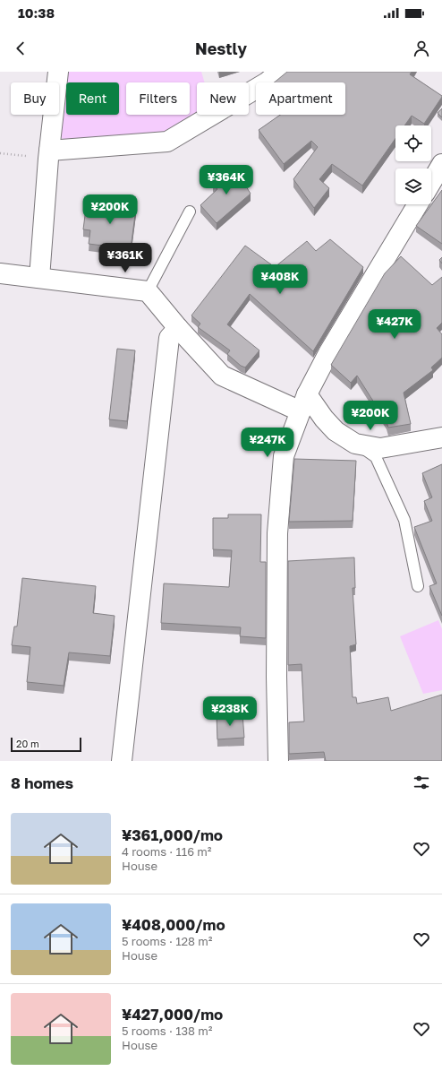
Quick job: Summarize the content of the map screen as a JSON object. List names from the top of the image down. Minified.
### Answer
{"scale_bar":"20 m","page":{"status":"10:38","header":"Nestly","chip":["Buy","Rent","Filters","New","Apartment"],"price":["¥364K","¥200K","¥361K","¥408K","¥427K","¥200K","¥247K","¥238K"],"scale":"20 m","heading":"8 homes","list":[{"name":"¥361,000/mo","note":"4 rooms · 116 m² · House"},{"name":"¥408,000/mo","note":"5 rooms · 128 m² · House"},{"name":"¥427,000/mo","note":"5 rooms · 138 m² · House"}]}}
